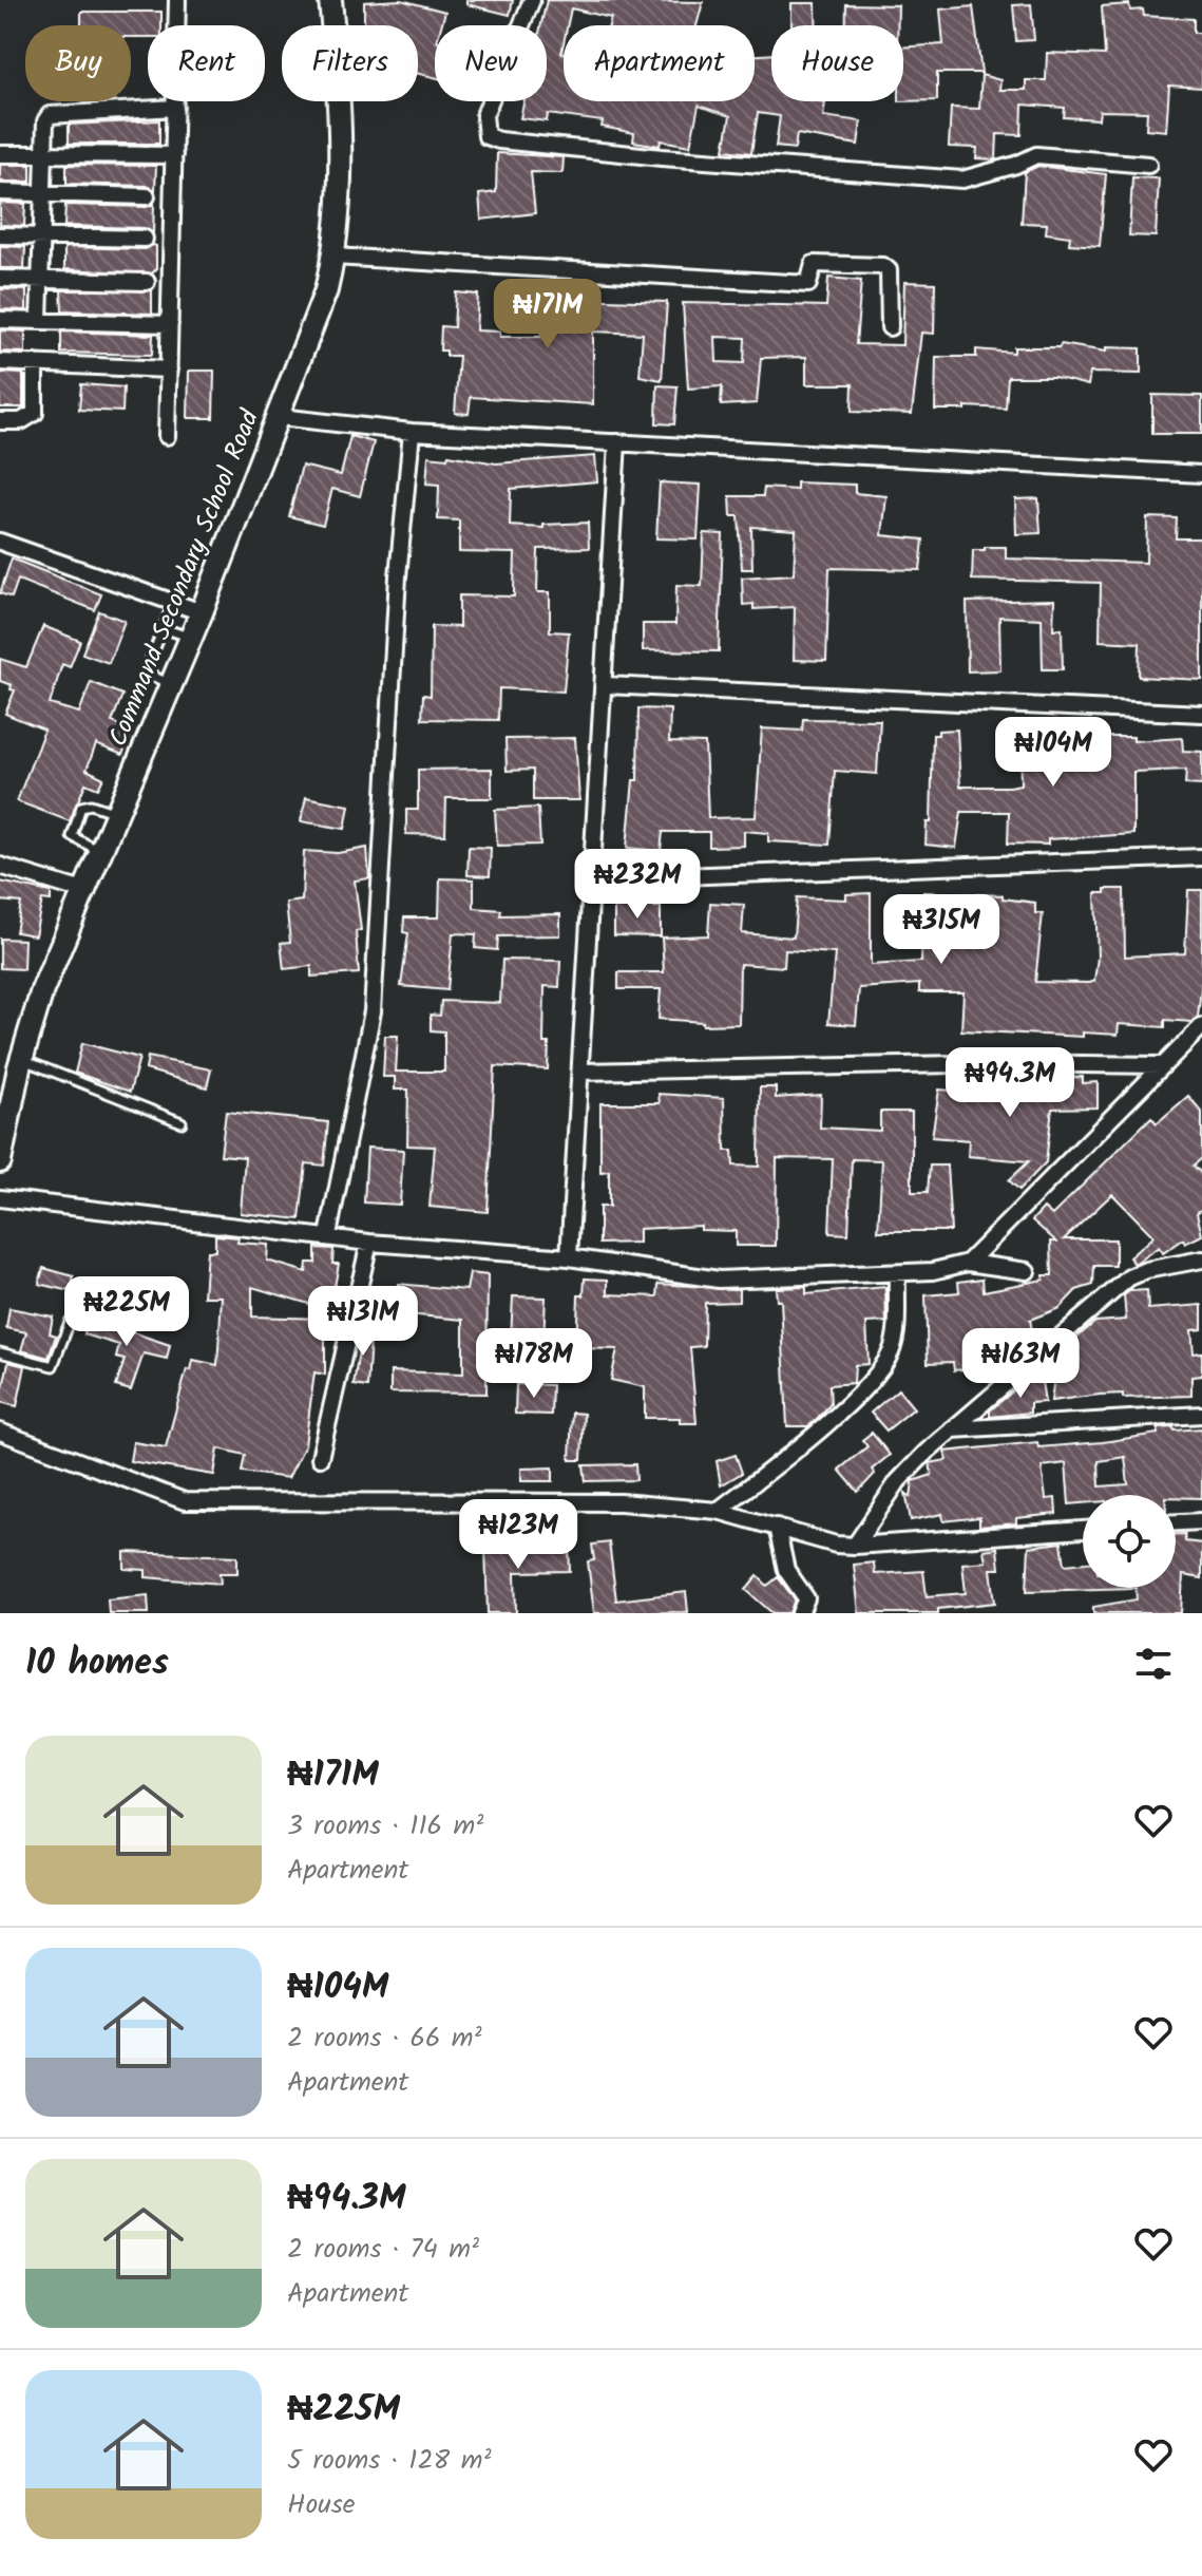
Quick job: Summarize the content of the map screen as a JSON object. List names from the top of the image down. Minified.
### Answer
{"streets":{"main road":["Command Secondary School Road"]},"page":{"chip":["Buy","Rent","Filters","New","Apartment","House"],"price":["₦171M","₦104M","₦232M","₦315M","₦94.3M","₦225M","₦131M","₦178M","₦163M","₦123M"],"heading":"10 homes","list":[{"name":"₦171M","note":"3 rooms · 116 m² · Apartment"},{"name":"₦104M","note":"2 rooms · 66 m² · Apartment"},{"name":"₦94.3M","note":"2 rooms · 74 m² · Apartment"},{"name":"₦225M","note":"5 rooms · 128 m² · House"}]}}
